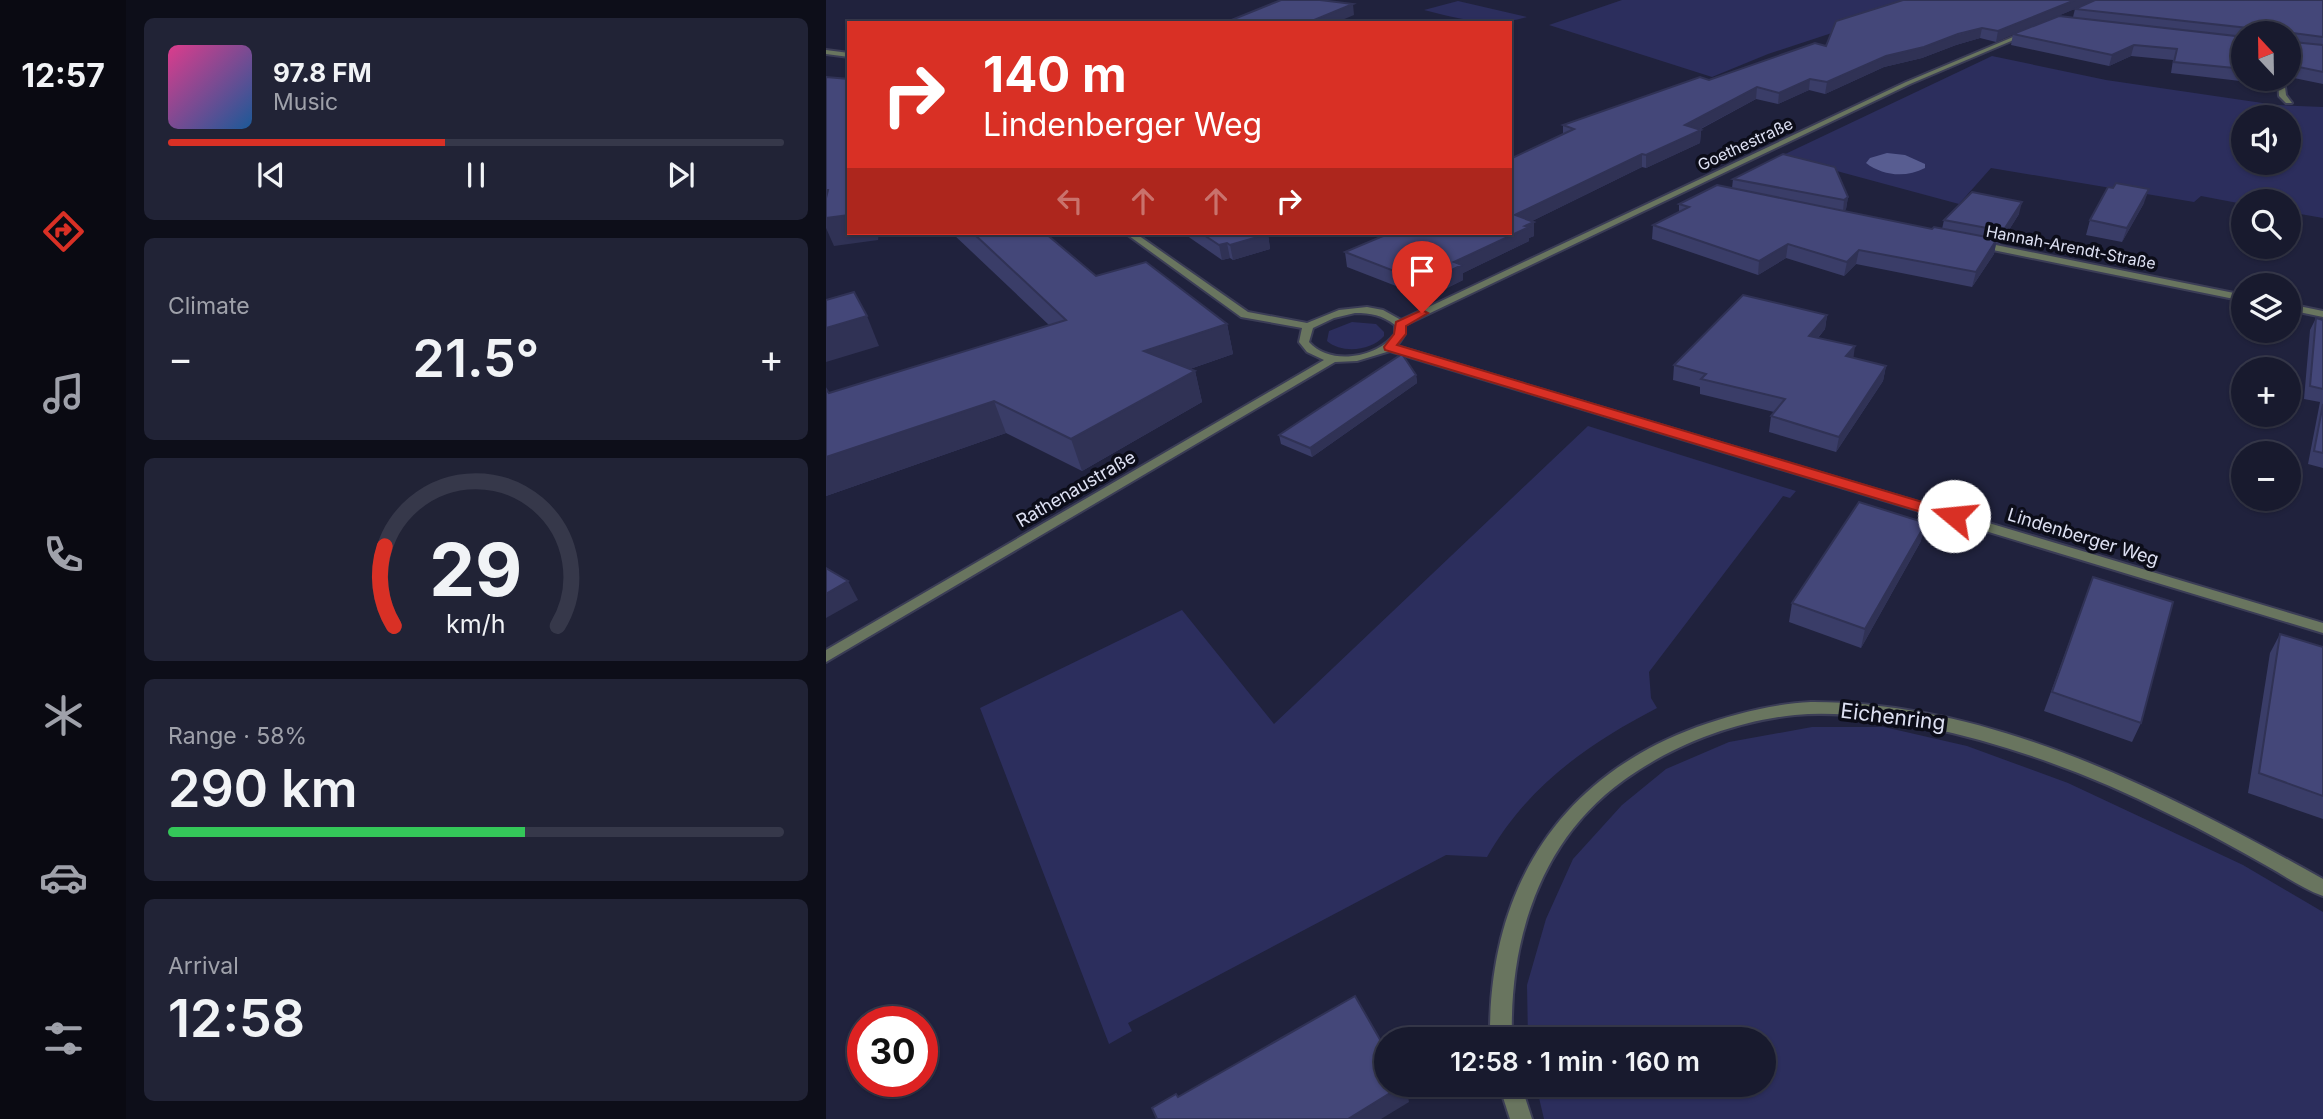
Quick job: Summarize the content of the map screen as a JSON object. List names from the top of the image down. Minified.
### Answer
{"streets":{"street":["Goethestraße","Hannah-Arendt-Straße","Rathenaustraße","Lindenberger Weg","Eichenring"]},"north":"top","page":{"tabs":"12:57","map_buttons":["+","−"],"turn":["140 m","Lindenberger Weg"],"song":["97.8 FM","Music"],"tile":["Climate",["Range · 58%","290 km"],["Arrival","12:58"]],"heat":["−","21.5°","+"],"limit":"30","trip":"12:58 · 1 min · 160 m","gauge":["29","km/h"]}}
